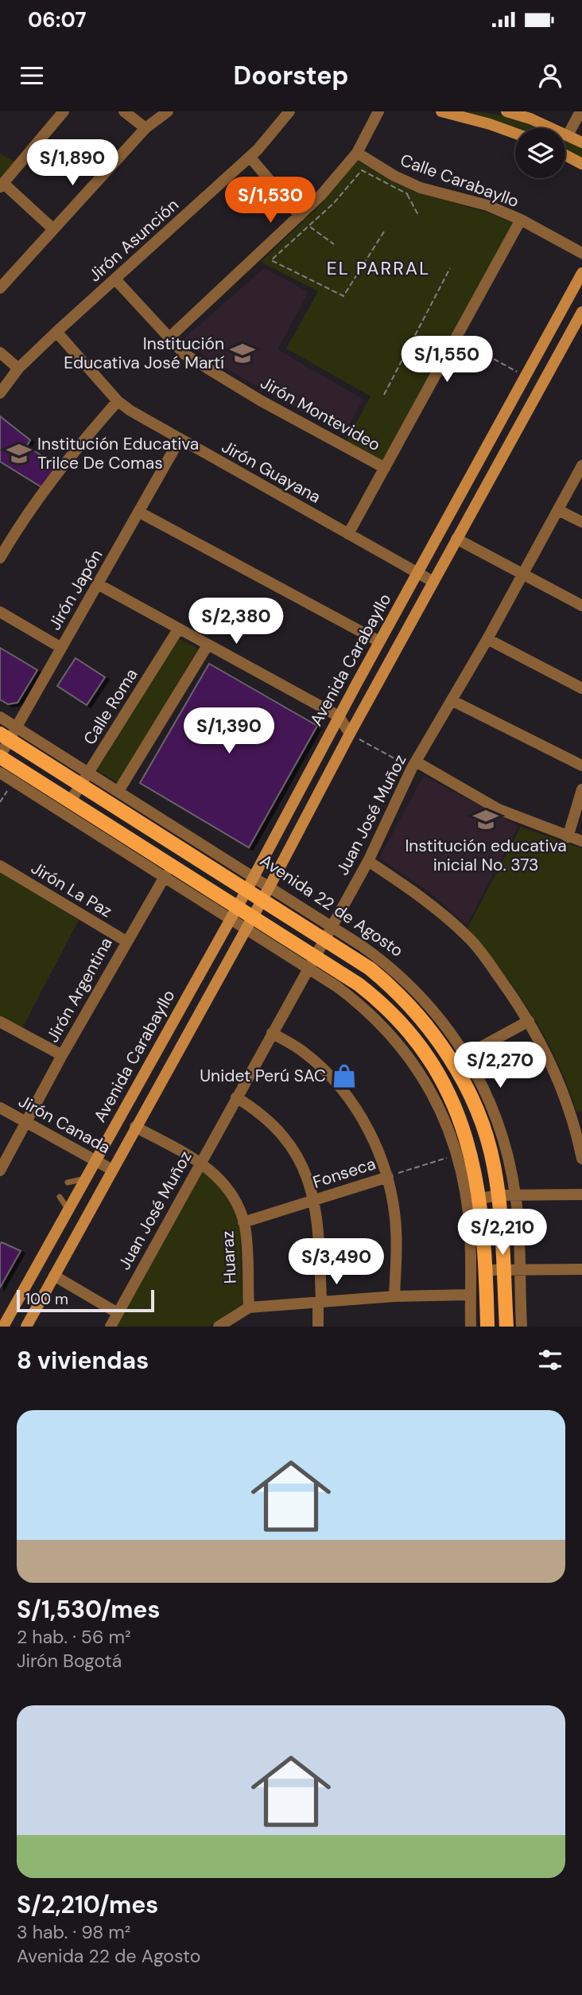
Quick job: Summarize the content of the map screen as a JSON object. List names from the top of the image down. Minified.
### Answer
{"streets":{"main road":["Avenida Carabayllo","Avenida 22 de Agosto"],"street":["Calle Carabayllo","Jirón Asunción","Jirón Montevideo","Jirón Guayana","Jirón Japón","Calle Roma","Juan José Muñoz","Jirón La Paz","Jirón Argentina","Jirón Canada","Fonseca","Huaraz"]},"crossings":[["Jirón Asunción","Jirón Montevideo"],["Jirón Asunción","Jirón Guayana"],["Jirón Guayana","Jirón Japón"],["Jirón Guayana","Avenida Carabayllo"],["Jirón Japón","Avenida 22 de Agosto"],["Avenida Carabayllo","Avenida 22 de Agosto"],["Avenida Carabayllo","Jirón Canada"],["Avenida Carabayllo","Huaraz"],["Calle Roma","Avenida 22 de Agosto"],["Juan José Muñoz","Avenida 22 de Agosto"],["Juan José Muñoz","Huaraz"],["Jirón La Paz","Jirón Argentina"],["Jirón Argentina","Jirón Canada"],["Fonseca","Huaraz"]],"districts":["EL PARRAL"],"places":{"school or university":["Institución Educativa José Martí","Institución Educativa Trilce De Comas","Institución educativa inicial No. 373"],"shop":["Unidet Perú SAC"]},"scale_bar":"100 m","page":{"status":"06:07","header":"Doorstep","price":["S/1,890","S/1,530","S/1,550","S/2,380","S/1,390","S/2,270","S/2,210","S/3,490"],"scale":"100 m","heading":"8 viviendas","list":[{"name":"S/1,530/mes","note":"2 hab. · 56 m² · Jirón Bogotá"},{"name":"S/2,210/mes","note":"3 hab. · 98 m² · Avenida 22 de Agosto"}]}}
